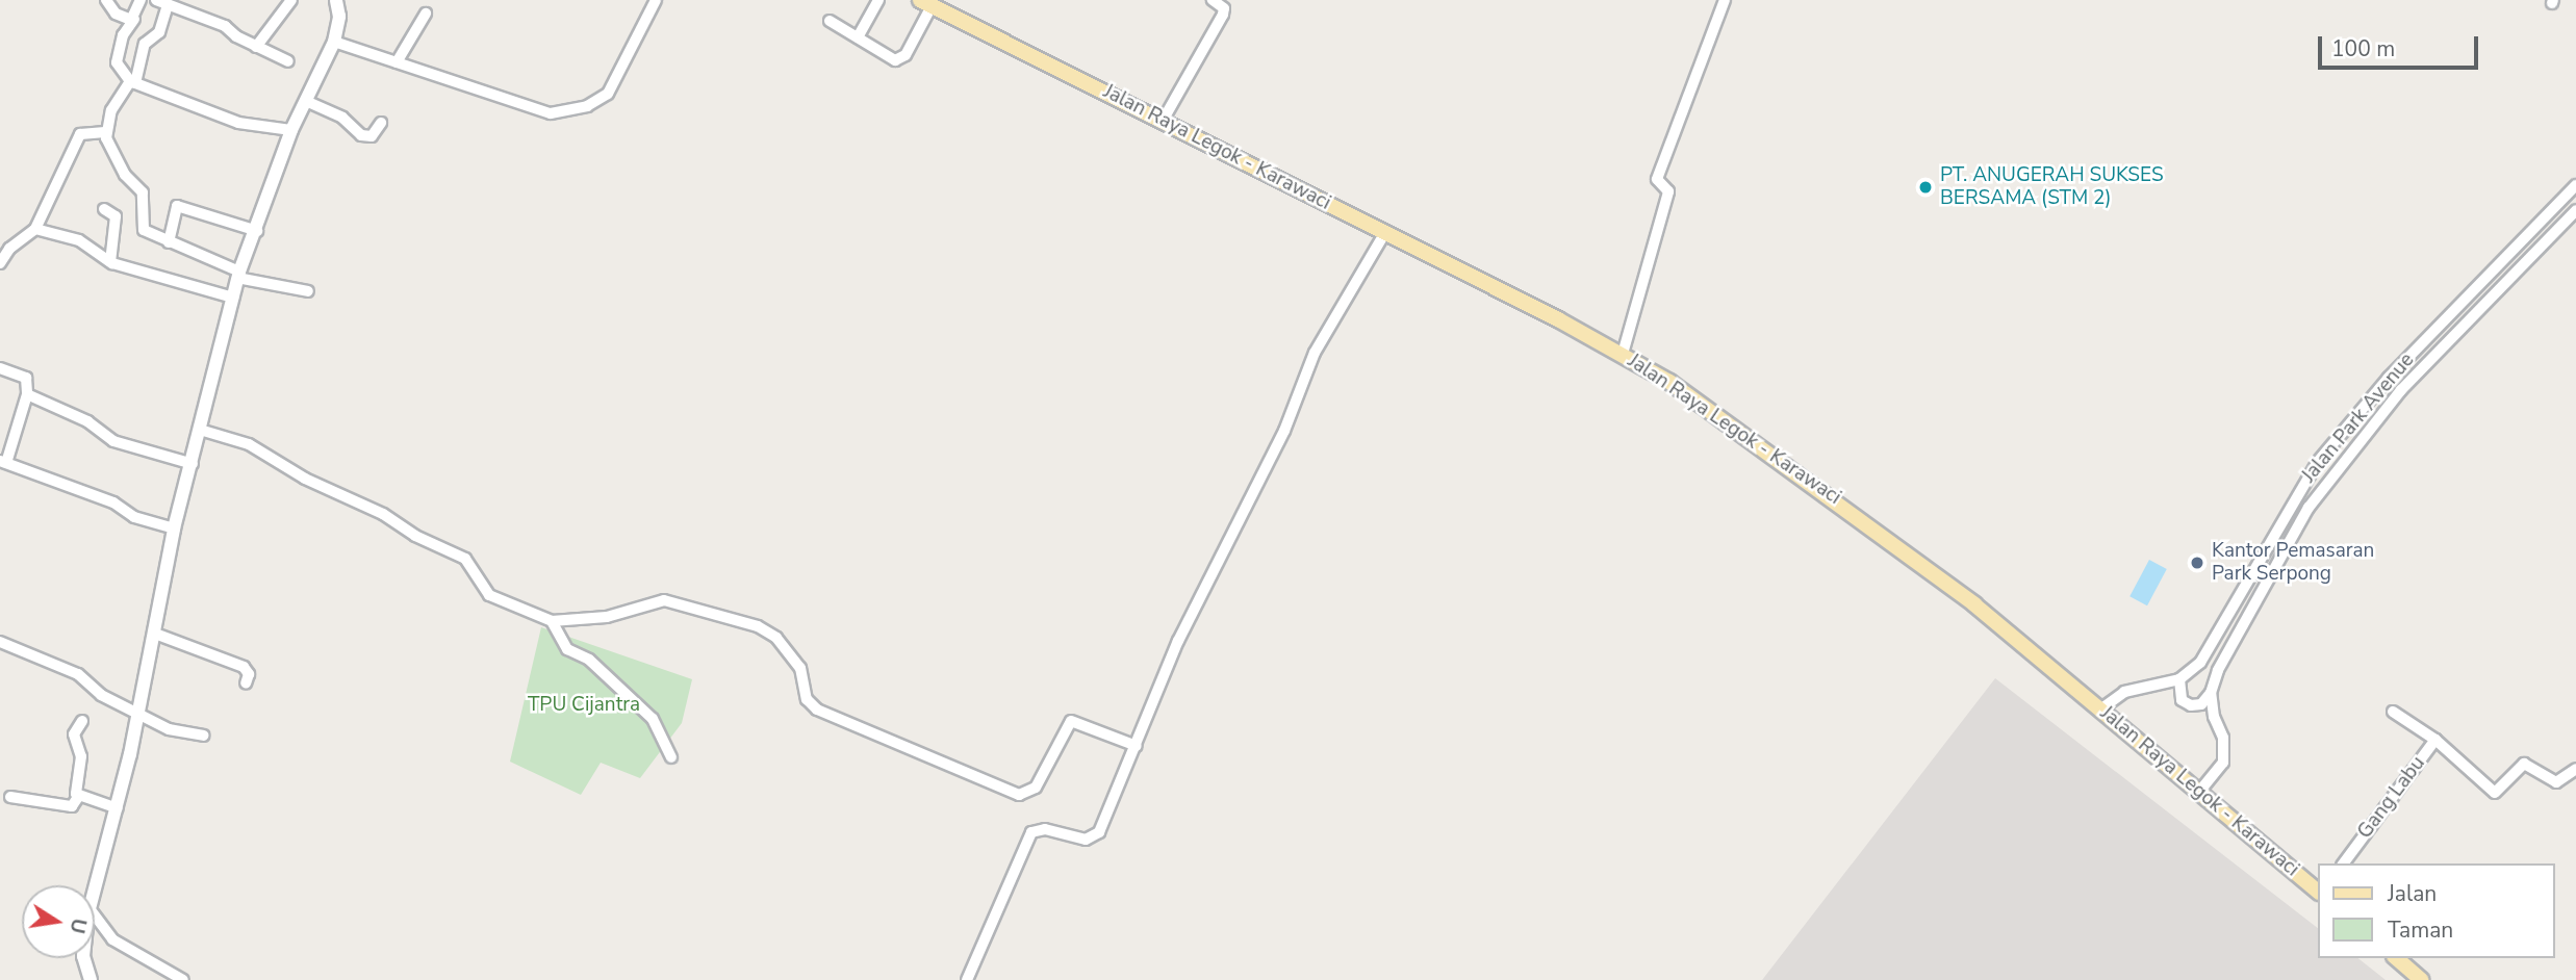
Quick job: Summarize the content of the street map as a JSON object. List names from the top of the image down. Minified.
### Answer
{"streets":{"main road":["Jalan Raya Legok - Karawaci"],"street":["Jalan Park Avenue","Gang Labu"]},"parks":["TPU Cijantra"],"places":["PT. ANUGERAH SUKSES BERSAMA (STM 2)","Kantor Pemasaran Park Serpong"],"legend":["Jalan","Taman"],"scale_bar":"100 m","north":"right"}
